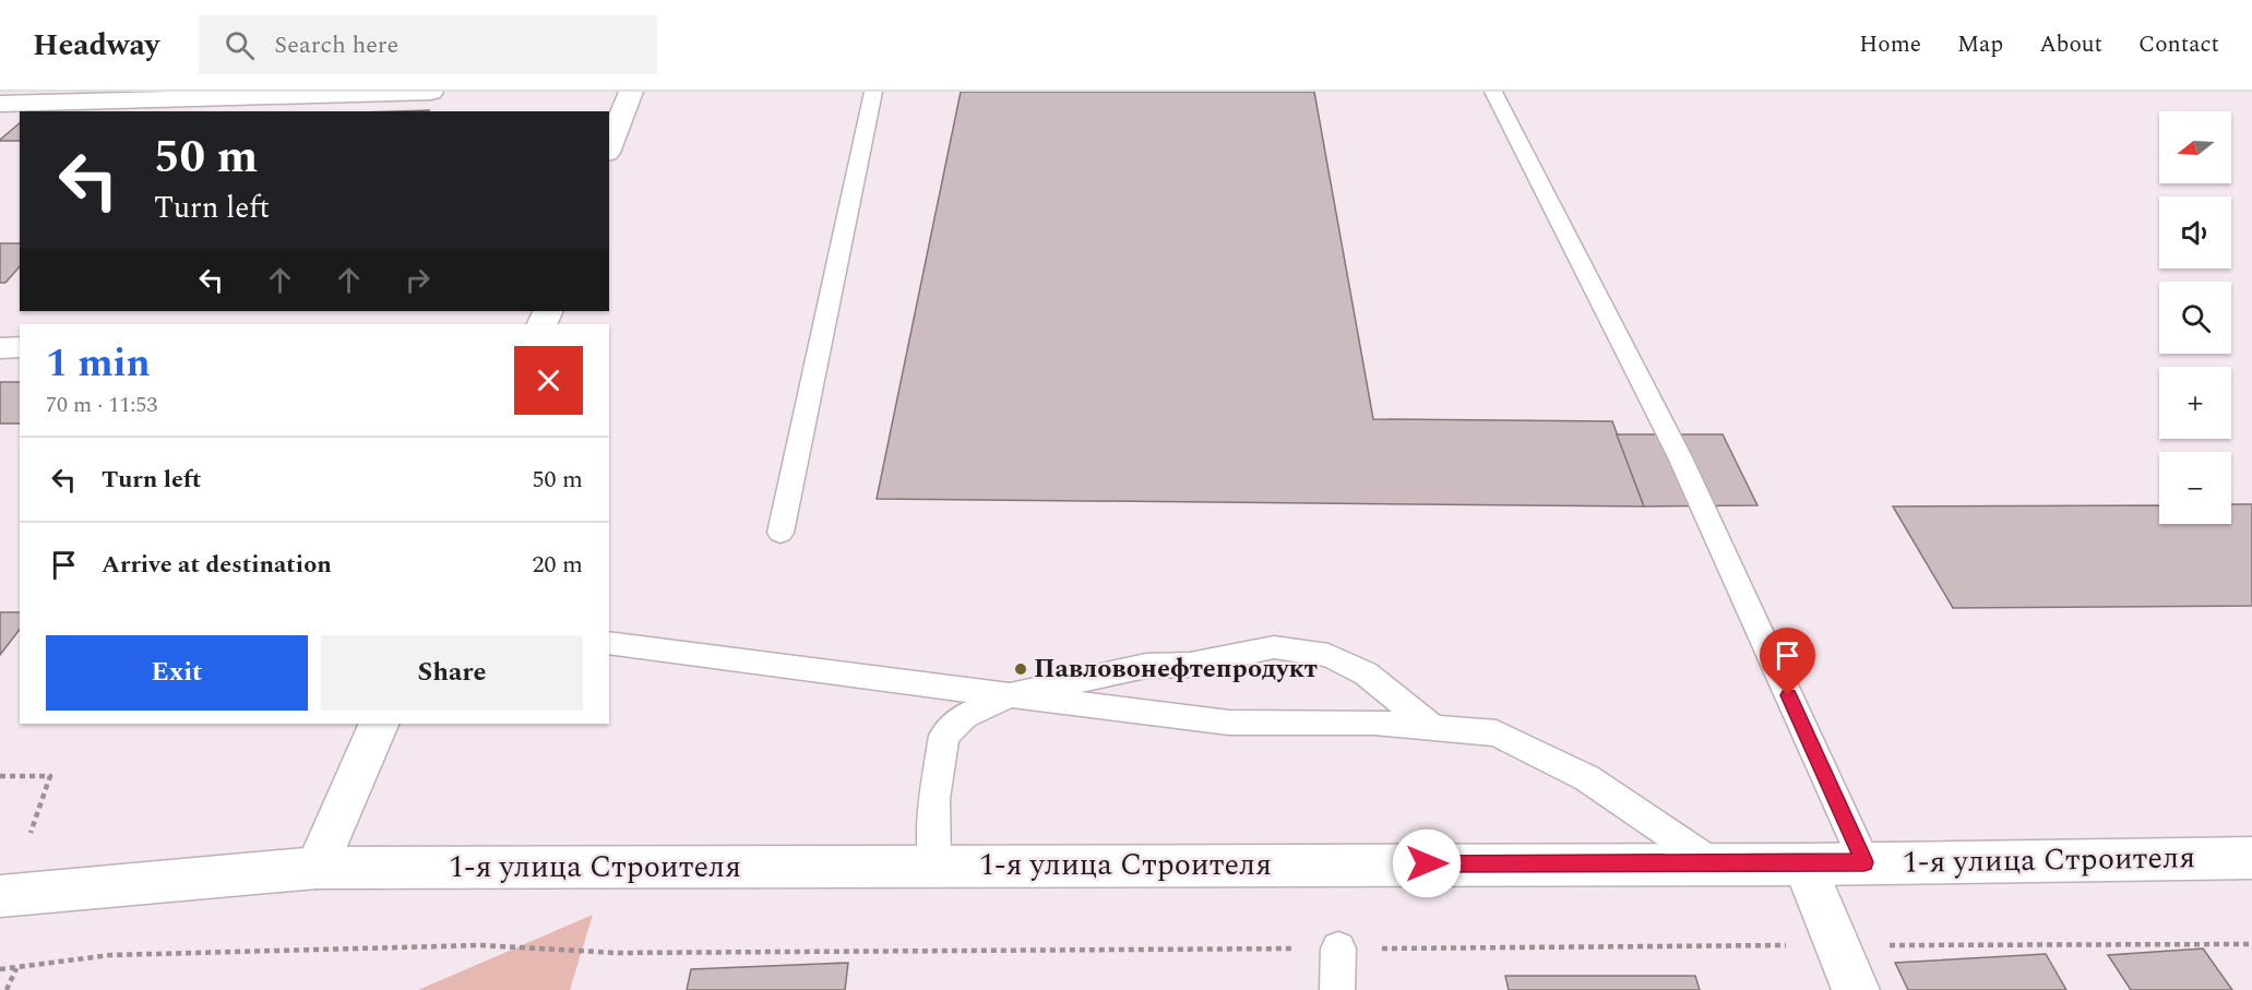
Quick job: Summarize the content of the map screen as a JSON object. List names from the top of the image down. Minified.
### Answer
{"streets":{"street":["1-я улица Строителя"]},"places":["Павловонефтепродукт"],"north":"left","page":{"header":"Headway","search":"Search here","nav":["Home","Map","About","Contact"],"map_buttons":["+","−"],"turn":["50 m","Turn left"],"heading":["1 min","70 m · 11:53"],"list":[{"name":"Turn left","value":"50 m"},{"name":"Arrive at destination","value":"20 m"}],"buttons":["Exit","Share"]}}
